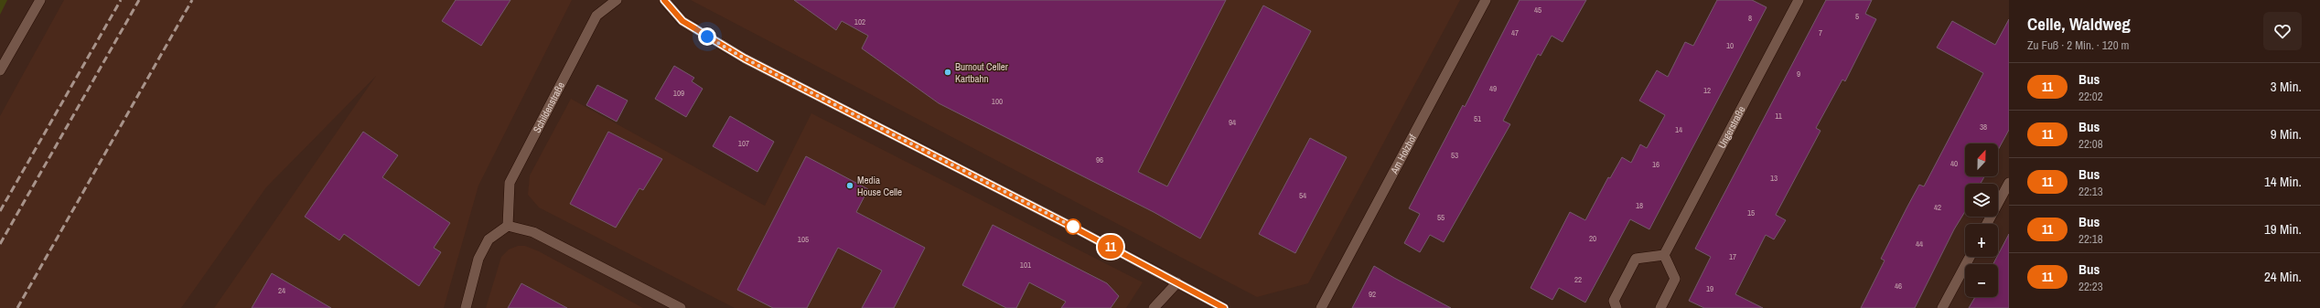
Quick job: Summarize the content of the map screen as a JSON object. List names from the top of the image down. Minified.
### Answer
{"streets":{"street":["Schildenstraße","Ungerstraße","Am Holzhof"]},"places":["Burnout Celler Kartbahn","Media House Celle"],"lines":["bus line 11"],"house_numbers":["45","5","8","102","47","7","10","9","49","12","109","100","11","51","94","38","14","107","53","96","40","16","13","54","18","42","15","55","20","105","44","17","101","22","46","19","24","92"],"north":"top","page":{"on_map":"11","heading":["Celle, Waldweg","Zu Fuß · 2 Min. · 120 m"],"list":[{"mark":"11","name":"Bus","note":"22:02","value":"3 Min."},{"mark":"11","name":"Bus","note":"22:08","value":"9 Min."},{"mark":"11","name":"Bus","note":"22:13","value":"14 Min."},{"mark":"11","name":"Bus","note":"22:18","value":"19 Min."},{"mark":"11","name":"Bus","note":"22:23","value":"24 Min."}],"map_buttons":["+","−"]}}
